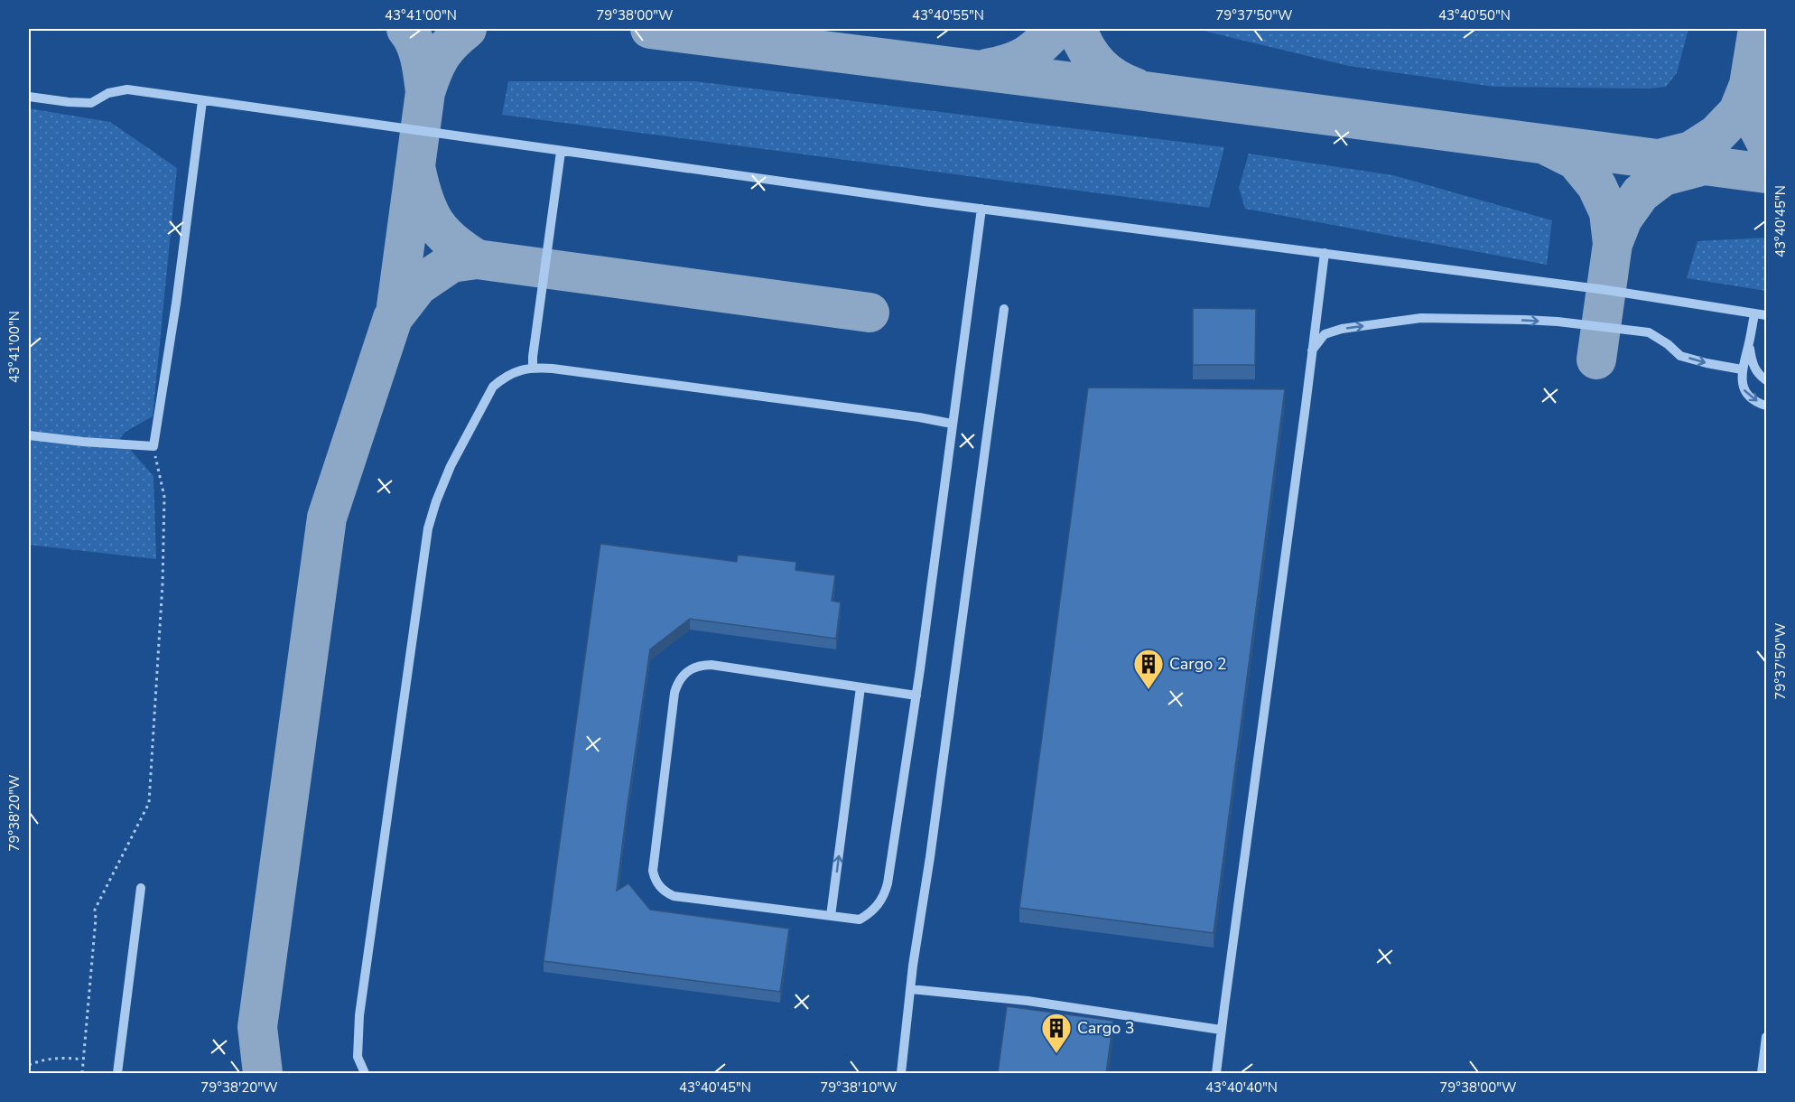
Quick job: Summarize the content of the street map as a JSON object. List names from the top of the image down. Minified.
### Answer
{"places":{"building":["Cargo 2","Cargo 3"]},"coordinates":["43°41'00\"N","79°38'00\"W","43°40'55\"N","79°37'50\"W","43°40'50\"N","43°40'45\"N","79°38'20\"W","79°38'10\"W","43°40'40\"N"]}
